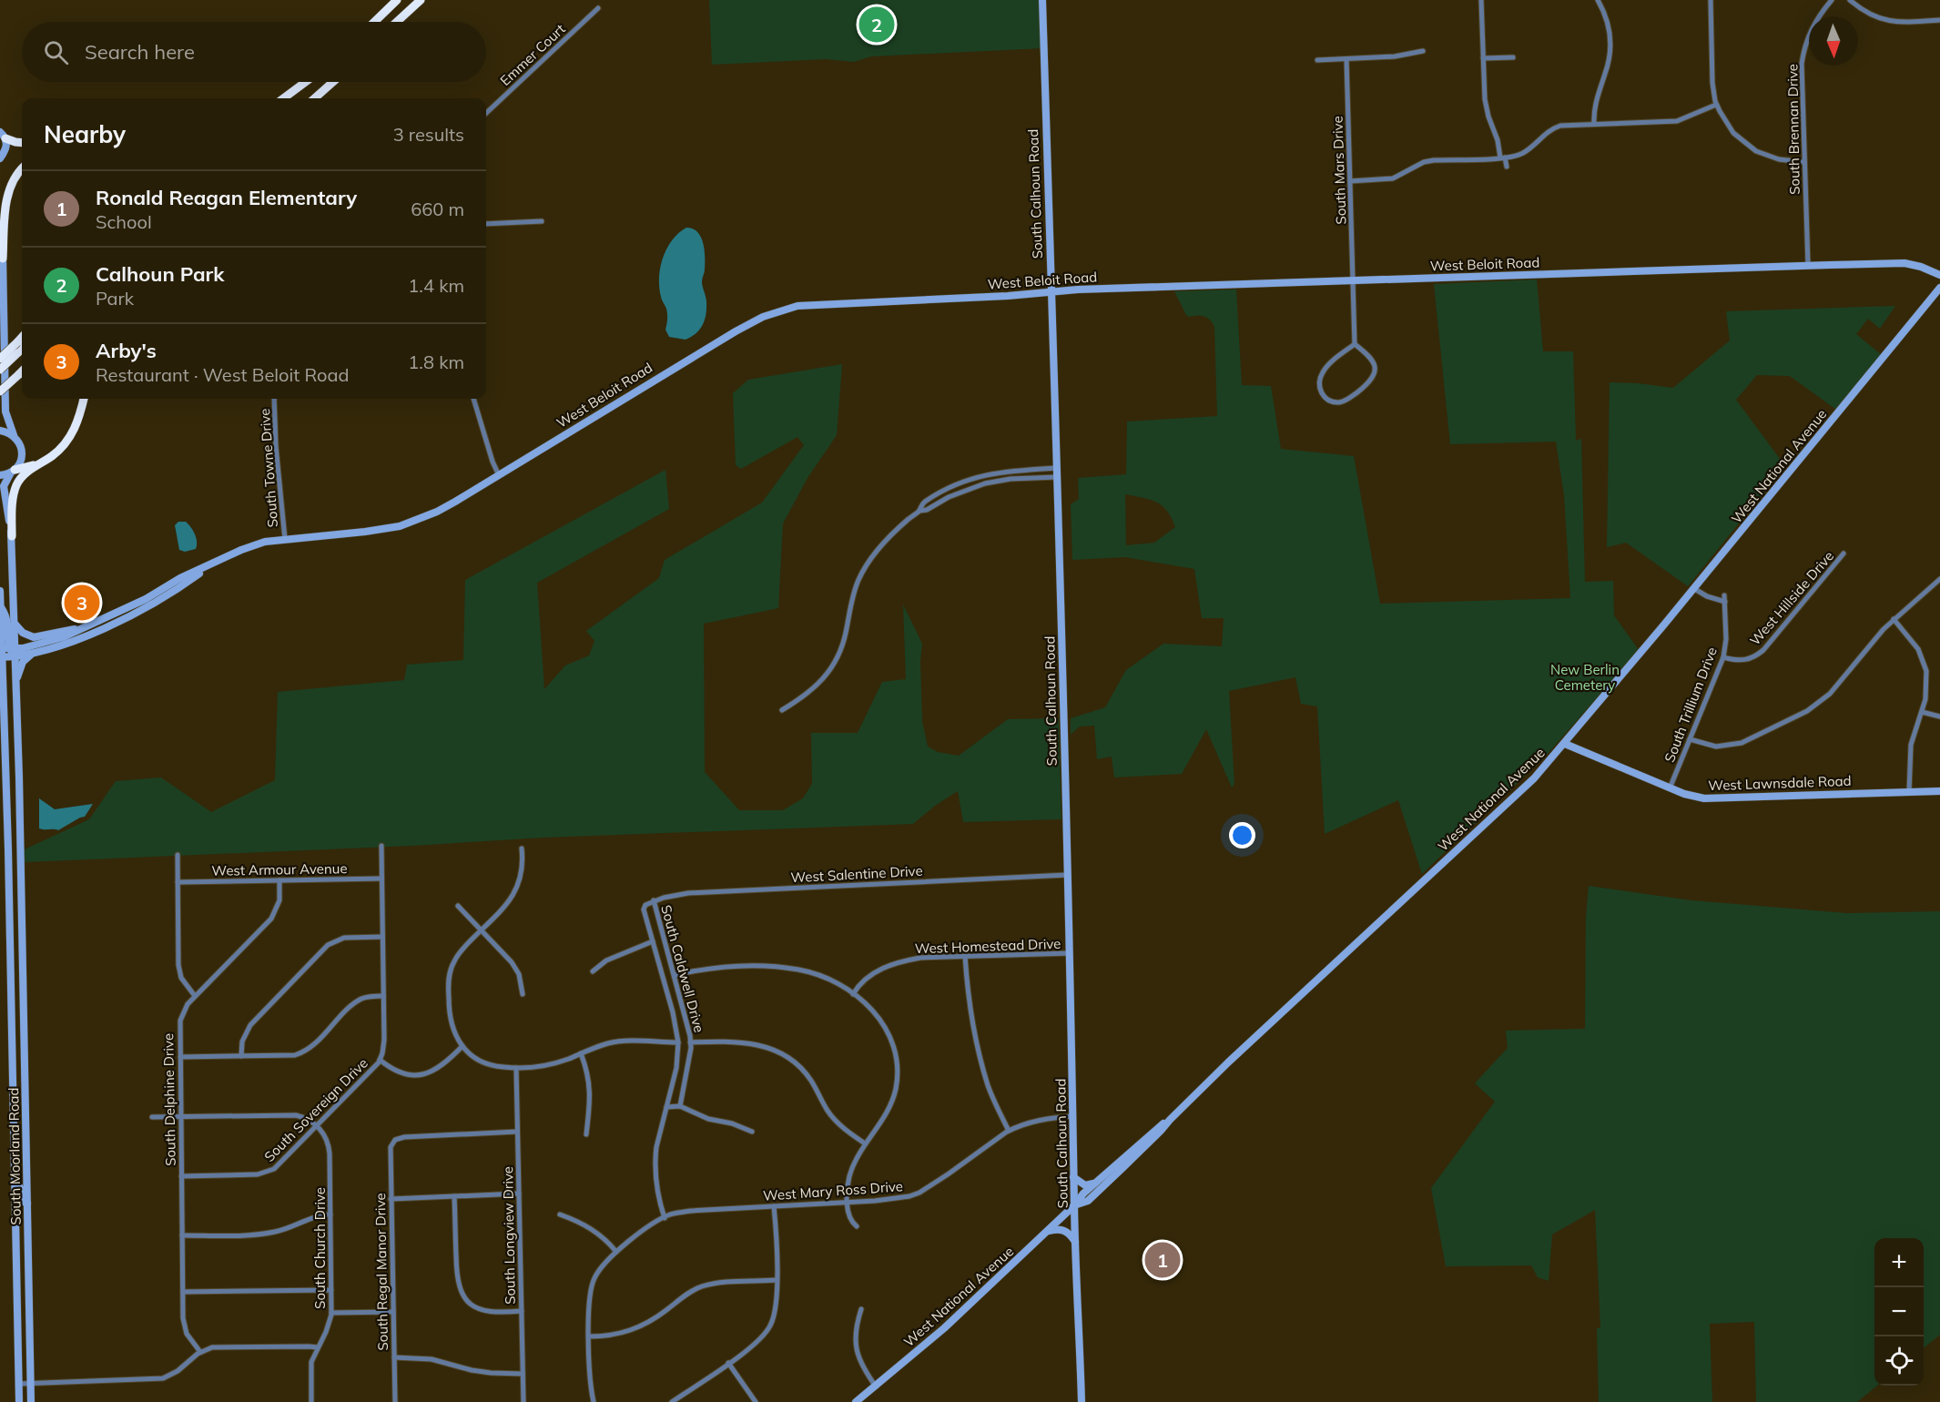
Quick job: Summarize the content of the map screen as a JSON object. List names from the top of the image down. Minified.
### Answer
{"streets":{"main road":["South Calhoun Road","West Beloit Road","West National Avenue","West Lawnsdale Road","South Moorland Road"],"street":["Emmer Court","South Brennan Drive","South Mars Drive","South Towne Drive","West Hillside Drive","South Trillium Drive","West Armour Avenue","West Salentine Drive","West Homestead Drive","South Caldwell Drive","South Delphine Drive","South Sovereign Drive","West Mary Ross Drive","South Longview Drive","South Church Drive","South Regal Manor Drive"]},"crossings":[["South Brennan Drive","West Beloit Road"],["South Mars Drive","West Beloit Road"],["South Calhoun Road","West Beloit Road"],["South Calhoun Road","West National Avenue"],["South Calhoun Road","West Salentine Drive"],["South Calhoun Road","West Homestead Drive"],["South Calhoun Road","West Mary Ross Drive"],["West Beloit Road","South Towne Drive"],["West Beloit Road","South Moorland Road"],["West National Avenue","South Trillium Drive"],["West National Avenue","West Lawnsdale Road"],["West Hillside Drive","South Trillium Drive"],["South Trillium Drive","West Lawnsdale Road"],["West Armour Avenue","South Delphine Drive"],["West Armour Avenue","South Sovereign Drive"],["West Salentine Drive","South Caldwell Drive"],["South Caldwell Drive","West Mary Ross Drive"],["South Delphine Drive","South Sovereign Drive"],["South Sovereign Drive","South Church Drive"],["South Longview Drive","South Regal Manor Drive"]],"parks":["New Berlin Cemetery"],"north":"bottom","page":{"pins":["2","3","1"],"search":"Search here","heading":["Nearby","3 results"],"list":[{"mark":"1","name":"Ronald Reagan Elementary","note":"School","value":"660 m"},{"mark":"2","name":"Calhoun Park","note":"Park","value":"1.4 km"},{"mark":"3","name":"Arby's","note":"Restaurant · West Beloit Road","value":"1.8 km"}],"map_buttons":["+","−"]}}
